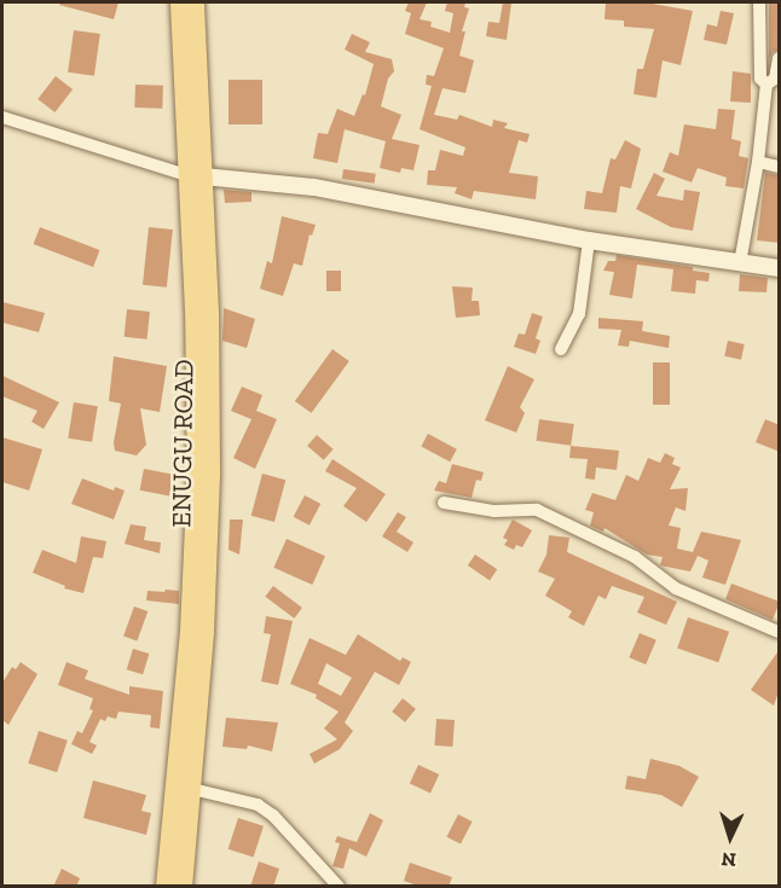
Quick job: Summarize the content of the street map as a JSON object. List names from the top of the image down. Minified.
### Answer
{"streets":{"main road":["ENUGU ROAD"]},"north":"bottom"}
